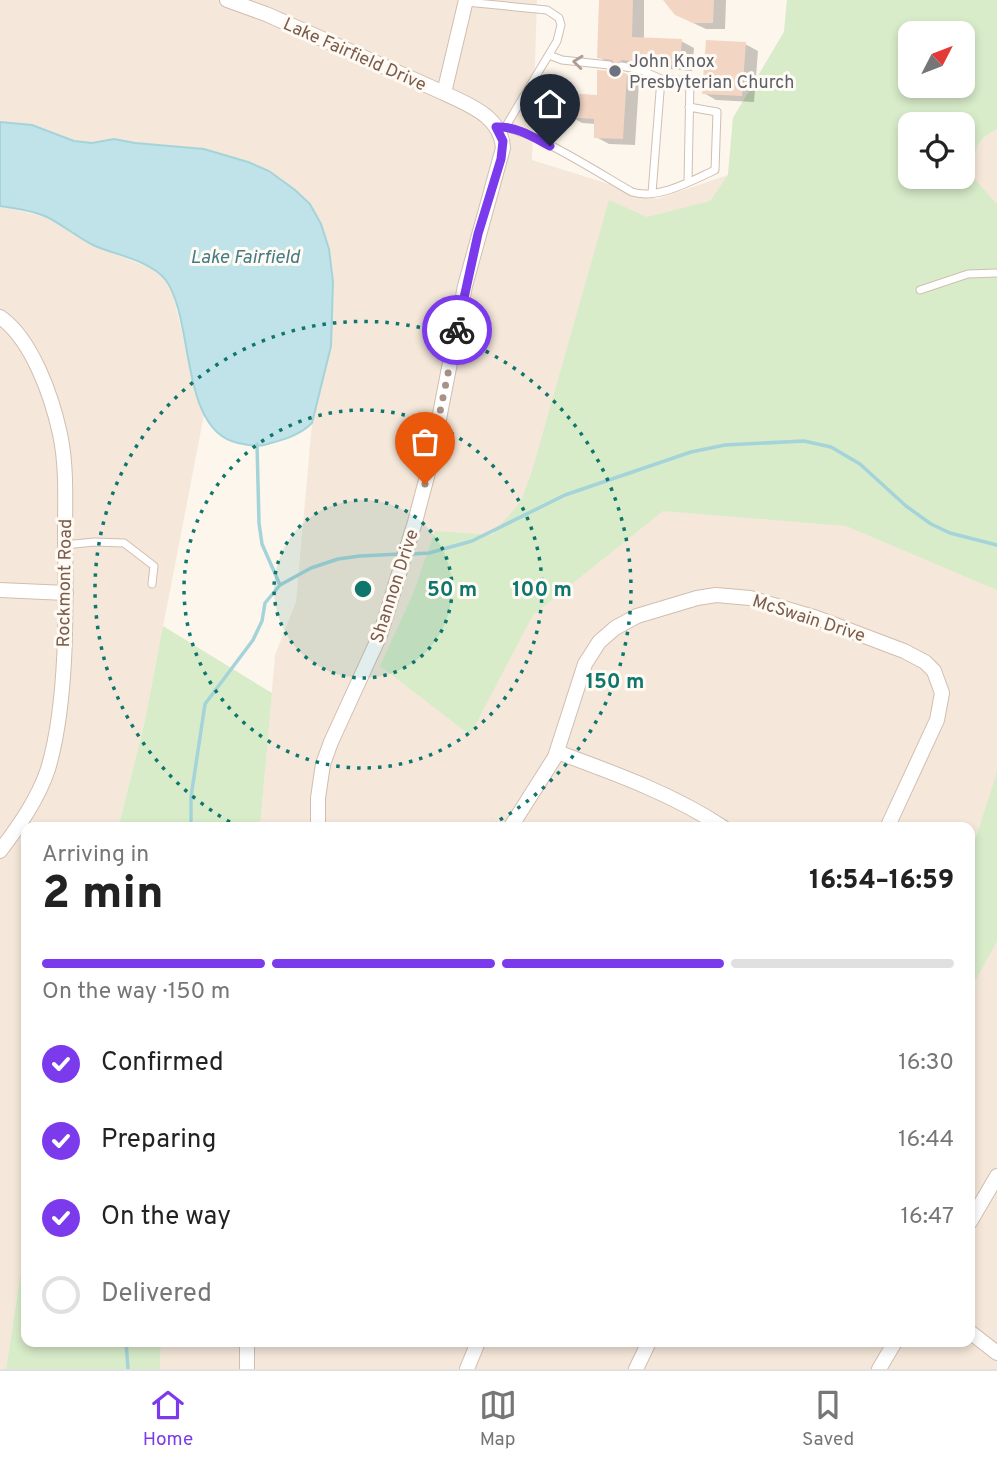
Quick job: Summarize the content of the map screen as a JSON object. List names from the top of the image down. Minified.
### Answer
{"streets":{"street":["Lake Fairfield Drive","Rockmont Road","Shannon Drive","McSwain Drive"]},"water":["Lake Fairfield"],"places":["John Knox Presbyterian Church"],"north":"top right","page":{"heading":["2 min","Arriving in","16:54–16:59"],"bar":"On the way · 150 m","list":[["Confirmed","16:30"],["Preparing","16:44"],["On the way","16:47"],"Delivered"],"tabs":["Home","Map","Saved"]},"rings":["50 m","100 m","150 m"]}
